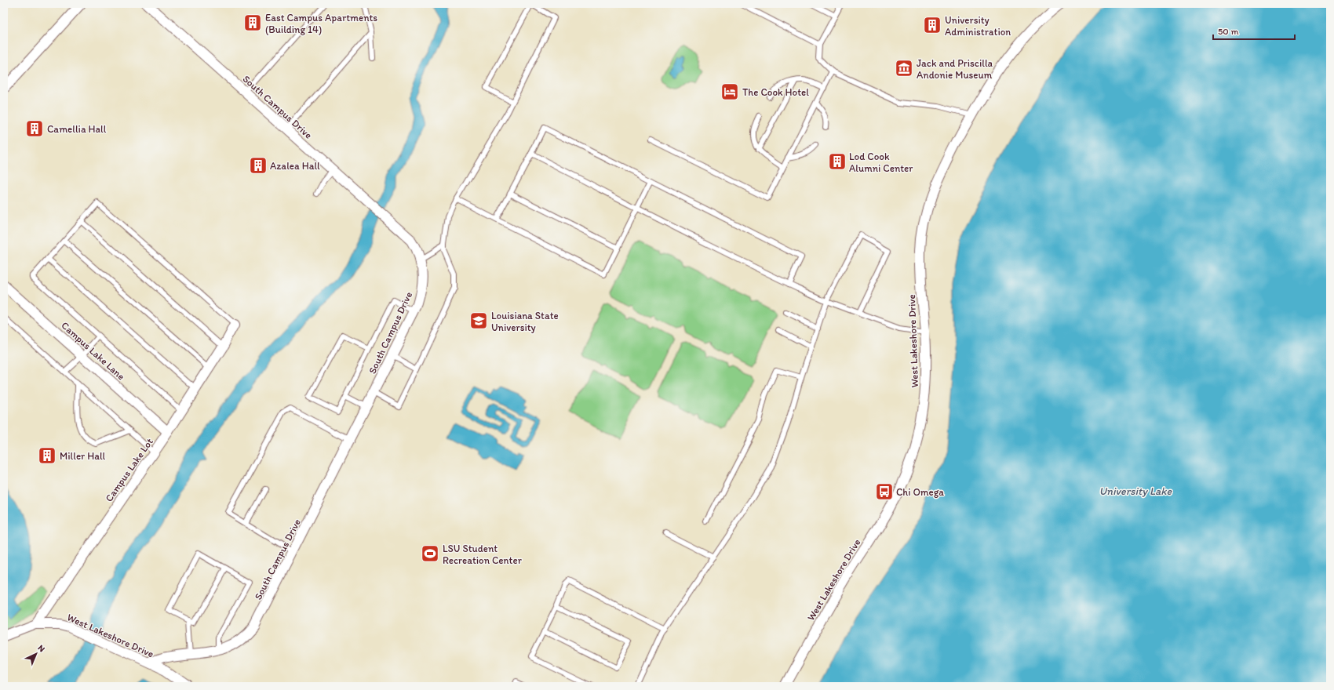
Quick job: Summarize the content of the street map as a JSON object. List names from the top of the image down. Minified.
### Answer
{"streets":{"street":["South Campus Drive","West Lakeshore Drive","Campus Lake Lane","Campus Lake Lot"]},"crossings":[["South Campus Drive","West Lakeshore Drive"],["West Lakeshore Drive","Campus Lake Lot"],["Campus Lake Lane","Campus Lake Lot"]],"water":["University Lake"],"places":{"building":["East Campus Apartments (Building 14)","University Administration","Camellia Hall","Lod Cook Alumni Center","Azalea Hall","Miller Hall"],"museum":["Jack and Priscilla Andonie Museum"],"hotel":["The Cook Hotel"],"school or university":["Louisiana State University"],"bus stop":["Chi Omega"],"sports":["LSU Student Recreation Center"]},"scale_bar":"50 m","north":"top right"}
